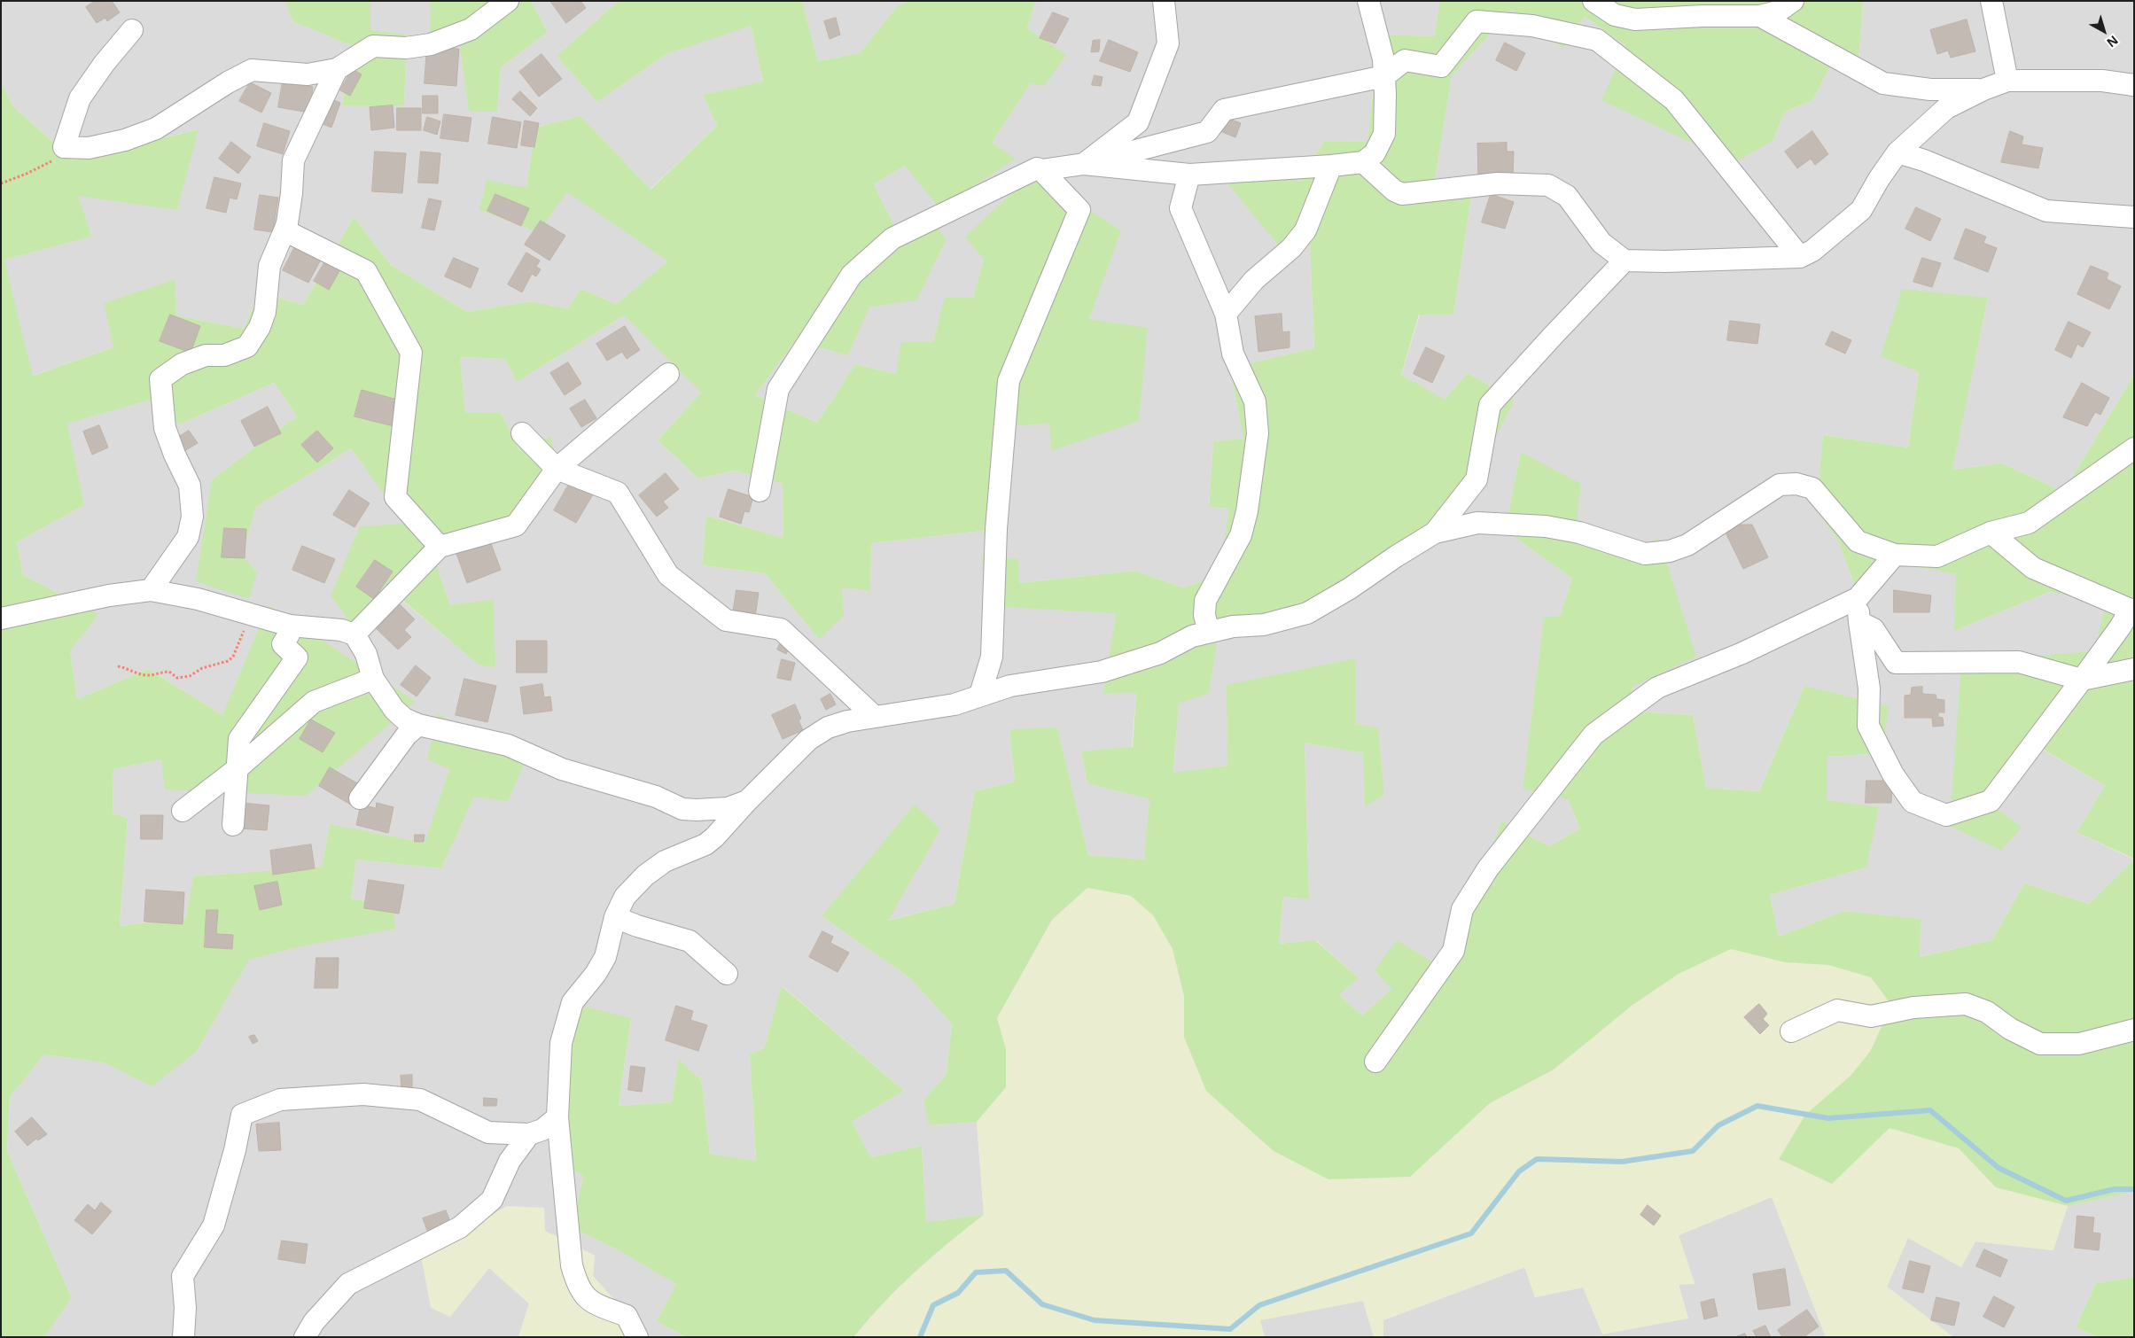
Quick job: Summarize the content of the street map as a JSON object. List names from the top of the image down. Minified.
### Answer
{"north":"bottom right"}
